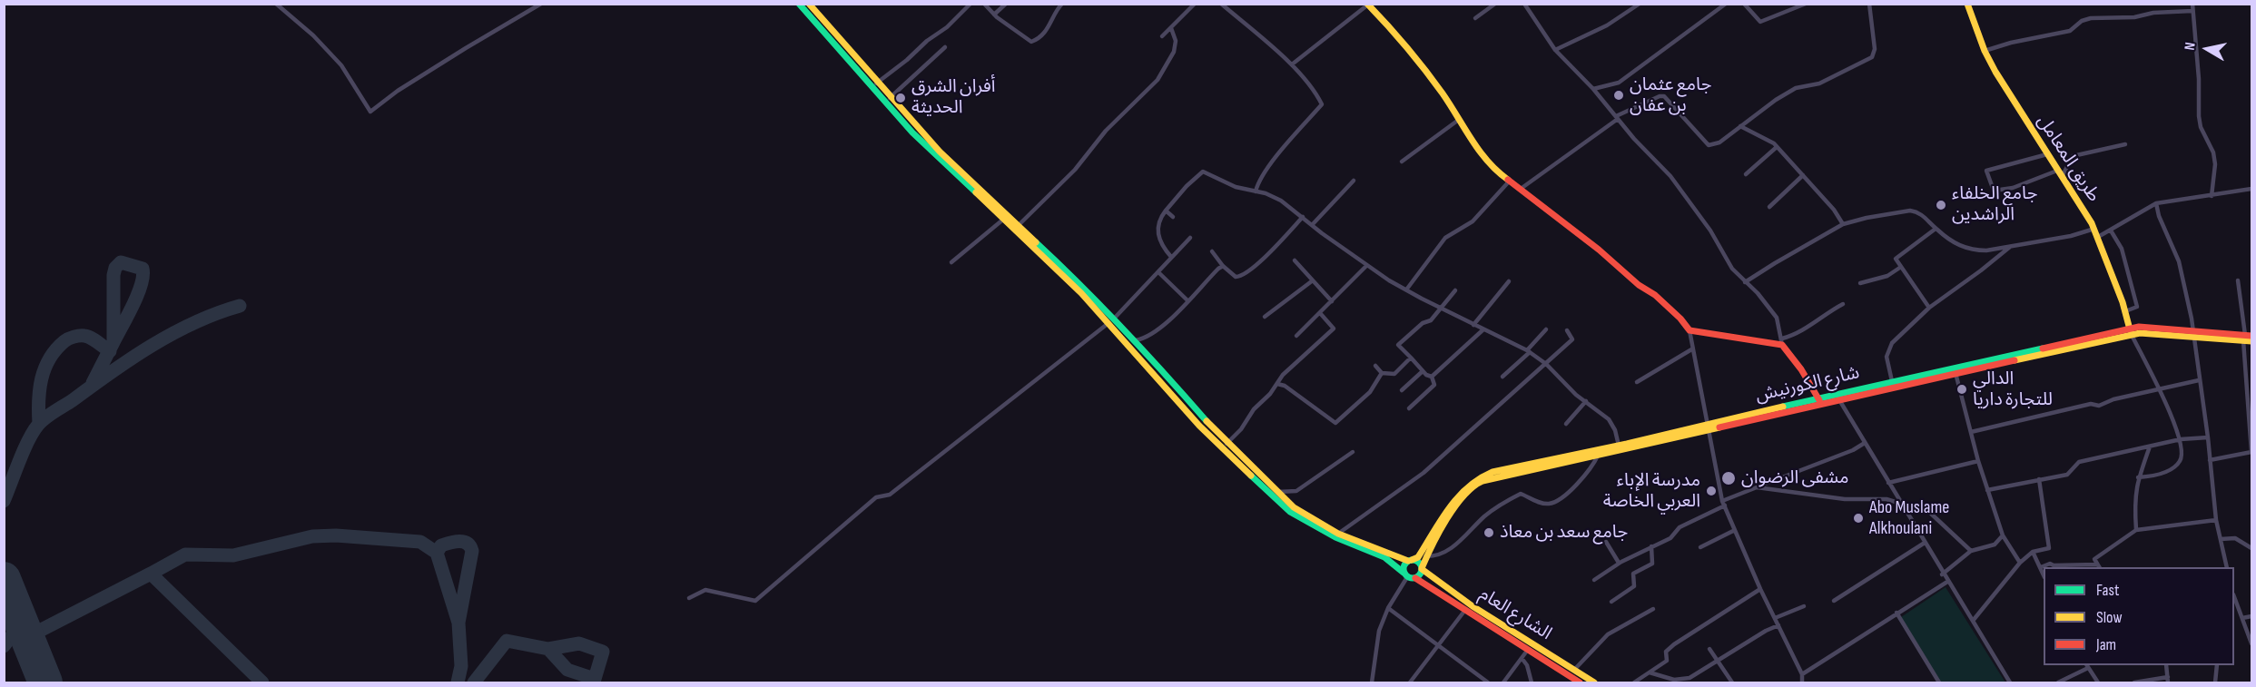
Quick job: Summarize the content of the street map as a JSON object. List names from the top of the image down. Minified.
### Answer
{"streets":{"main road":["طريق المعامل","شارع الكورنيش","الشارع العام"]},"crossings":[["طريق المعامل","شارع الكورنيش"],["شارع الكورنيش","الشارع العام"]],"places":["جامع عثمان بن عفان","أفران الشرق الحديثة","جامع الخلفاء الراشدين","الدالي للتجارة داريا","مشفى الرضوان","مدرسة الإباء العربي الخاصة","Abo Muslame Alkhoulani","جامع سعد بن معاذ"],"legend":["Fast","Slow","Jam"],"north":"left"}
